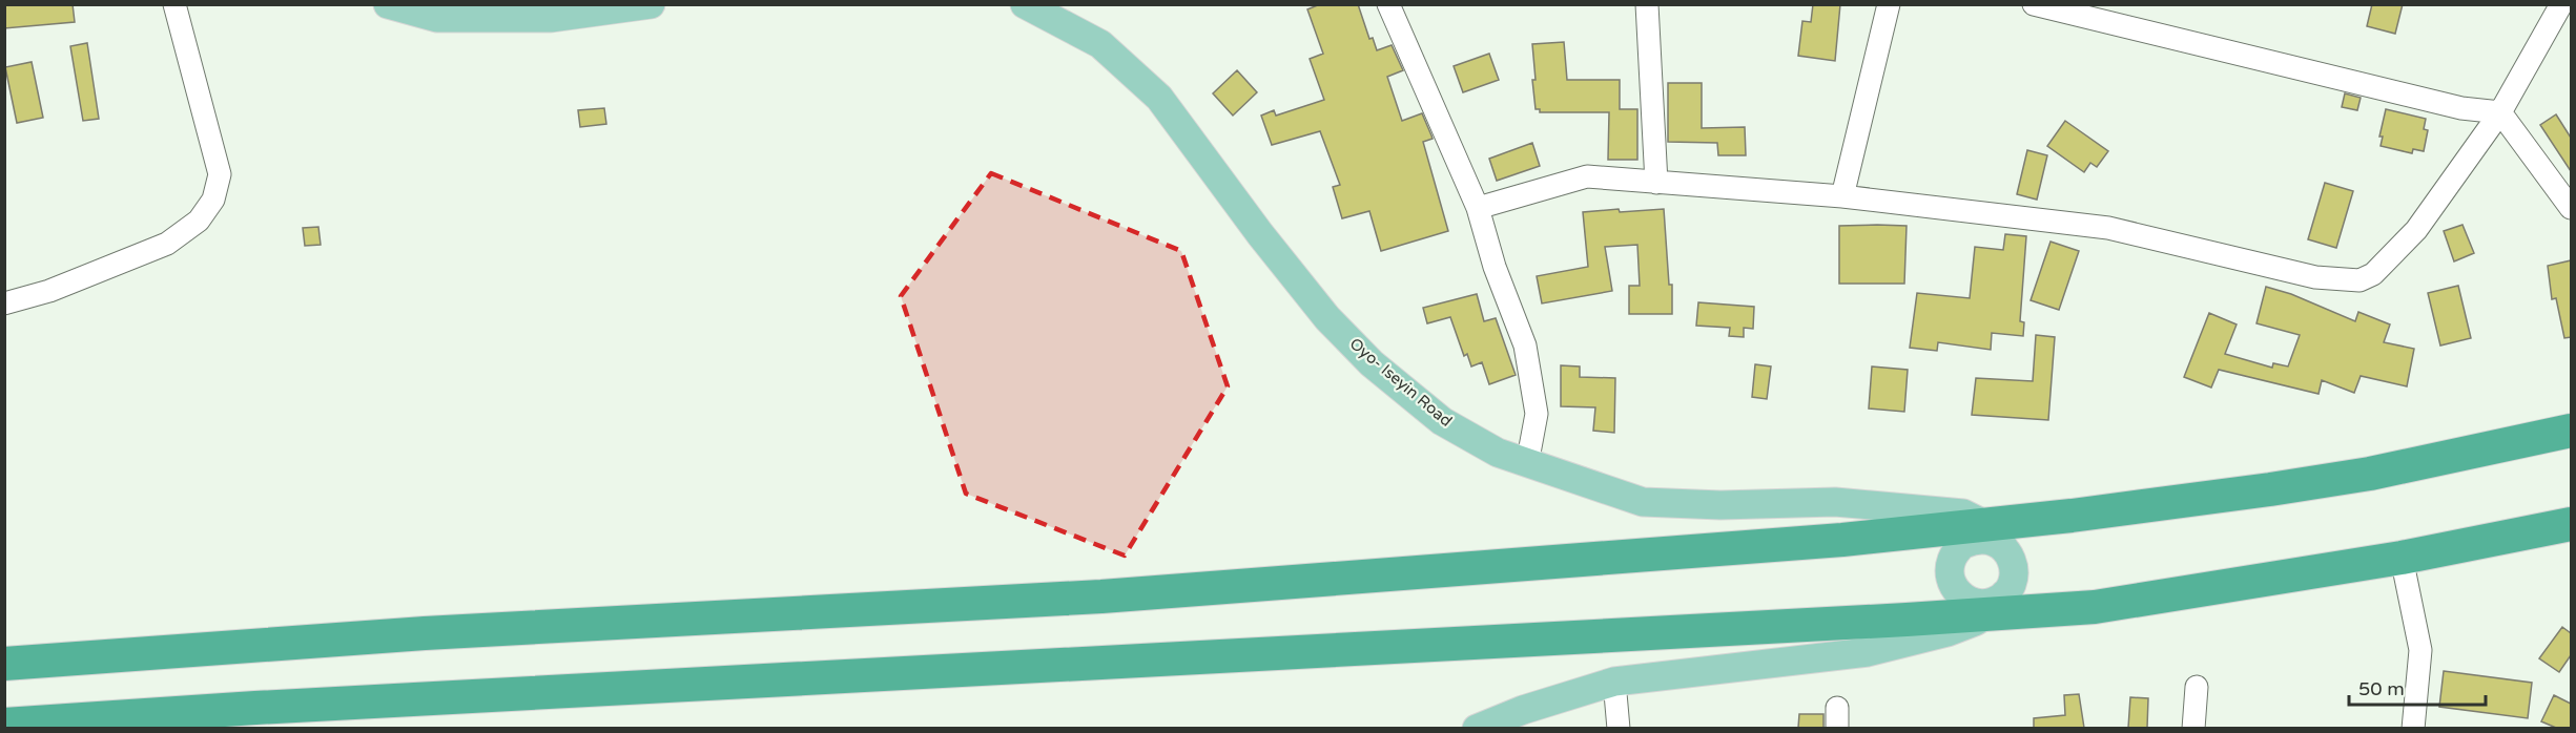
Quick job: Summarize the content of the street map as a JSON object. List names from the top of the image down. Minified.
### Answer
{"streets":{"main road":["Oyo- Iseyin Road"]},"scale_bar":"50 m"}
